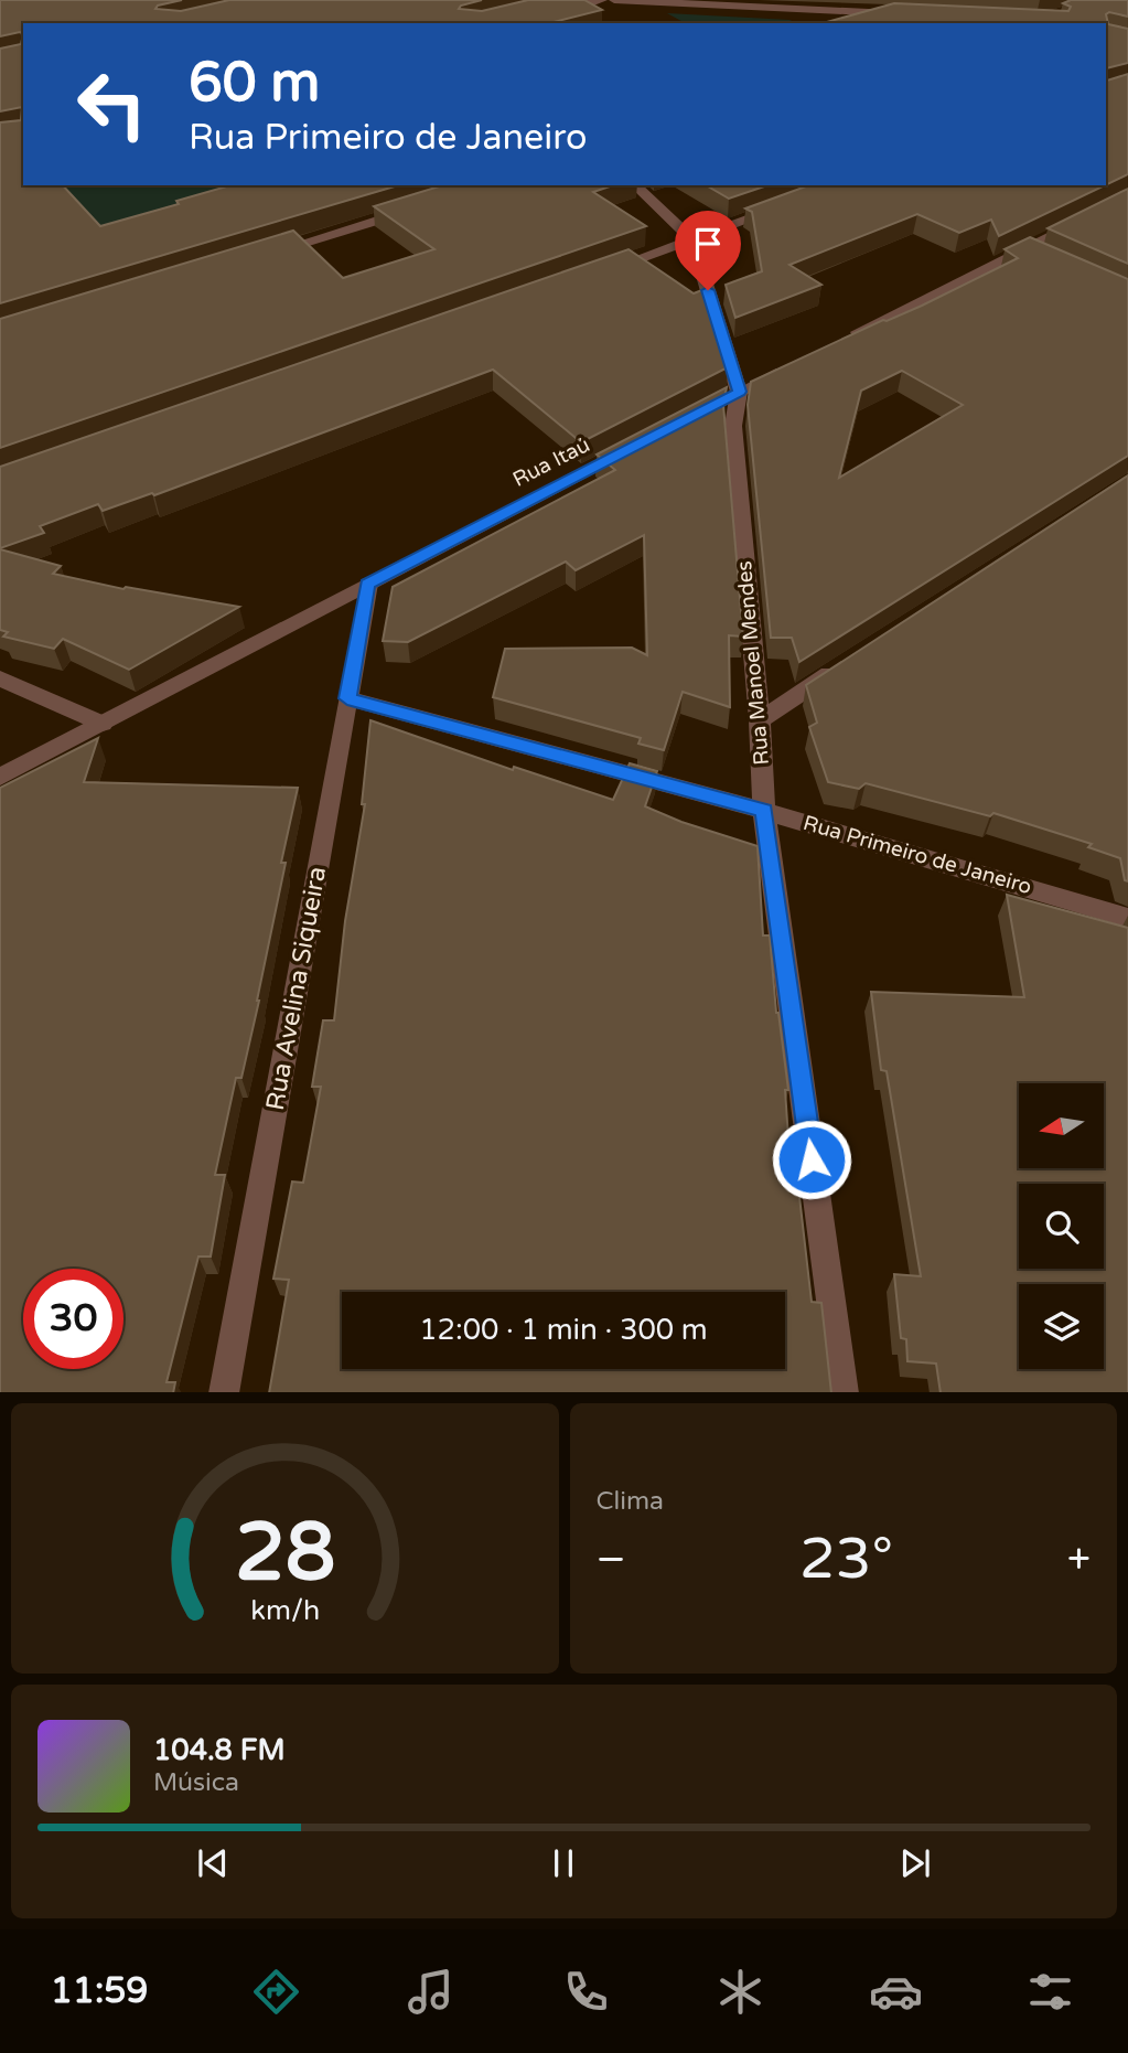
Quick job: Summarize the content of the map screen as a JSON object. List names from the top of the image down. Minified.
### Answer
{"streets":{"street":["Rua Itaú","Rua Manoel Mendes","Rua Primeiro de Janeiro","Rua Avelina Siqueira"]},"crossings":[["Rua Itaú","Rua Avelina Siqueira"],["Rua Manoel Mendes","Rua Primeiro de Janeiro"],["Rua Primeiro de Janeiro","Rua Avelina Siqueira"]],"north":"left","page":{"turn":["60 m","Rua Primeiro de Janeiro"],"limit":"30","trip":"12:00 · 1 min · 300 m","tile":"Clima","heat":["−","23°","+"],"song":["104.8 FM","Música"],"tabs":"11:59","gauge":["28","km/h"]}}
